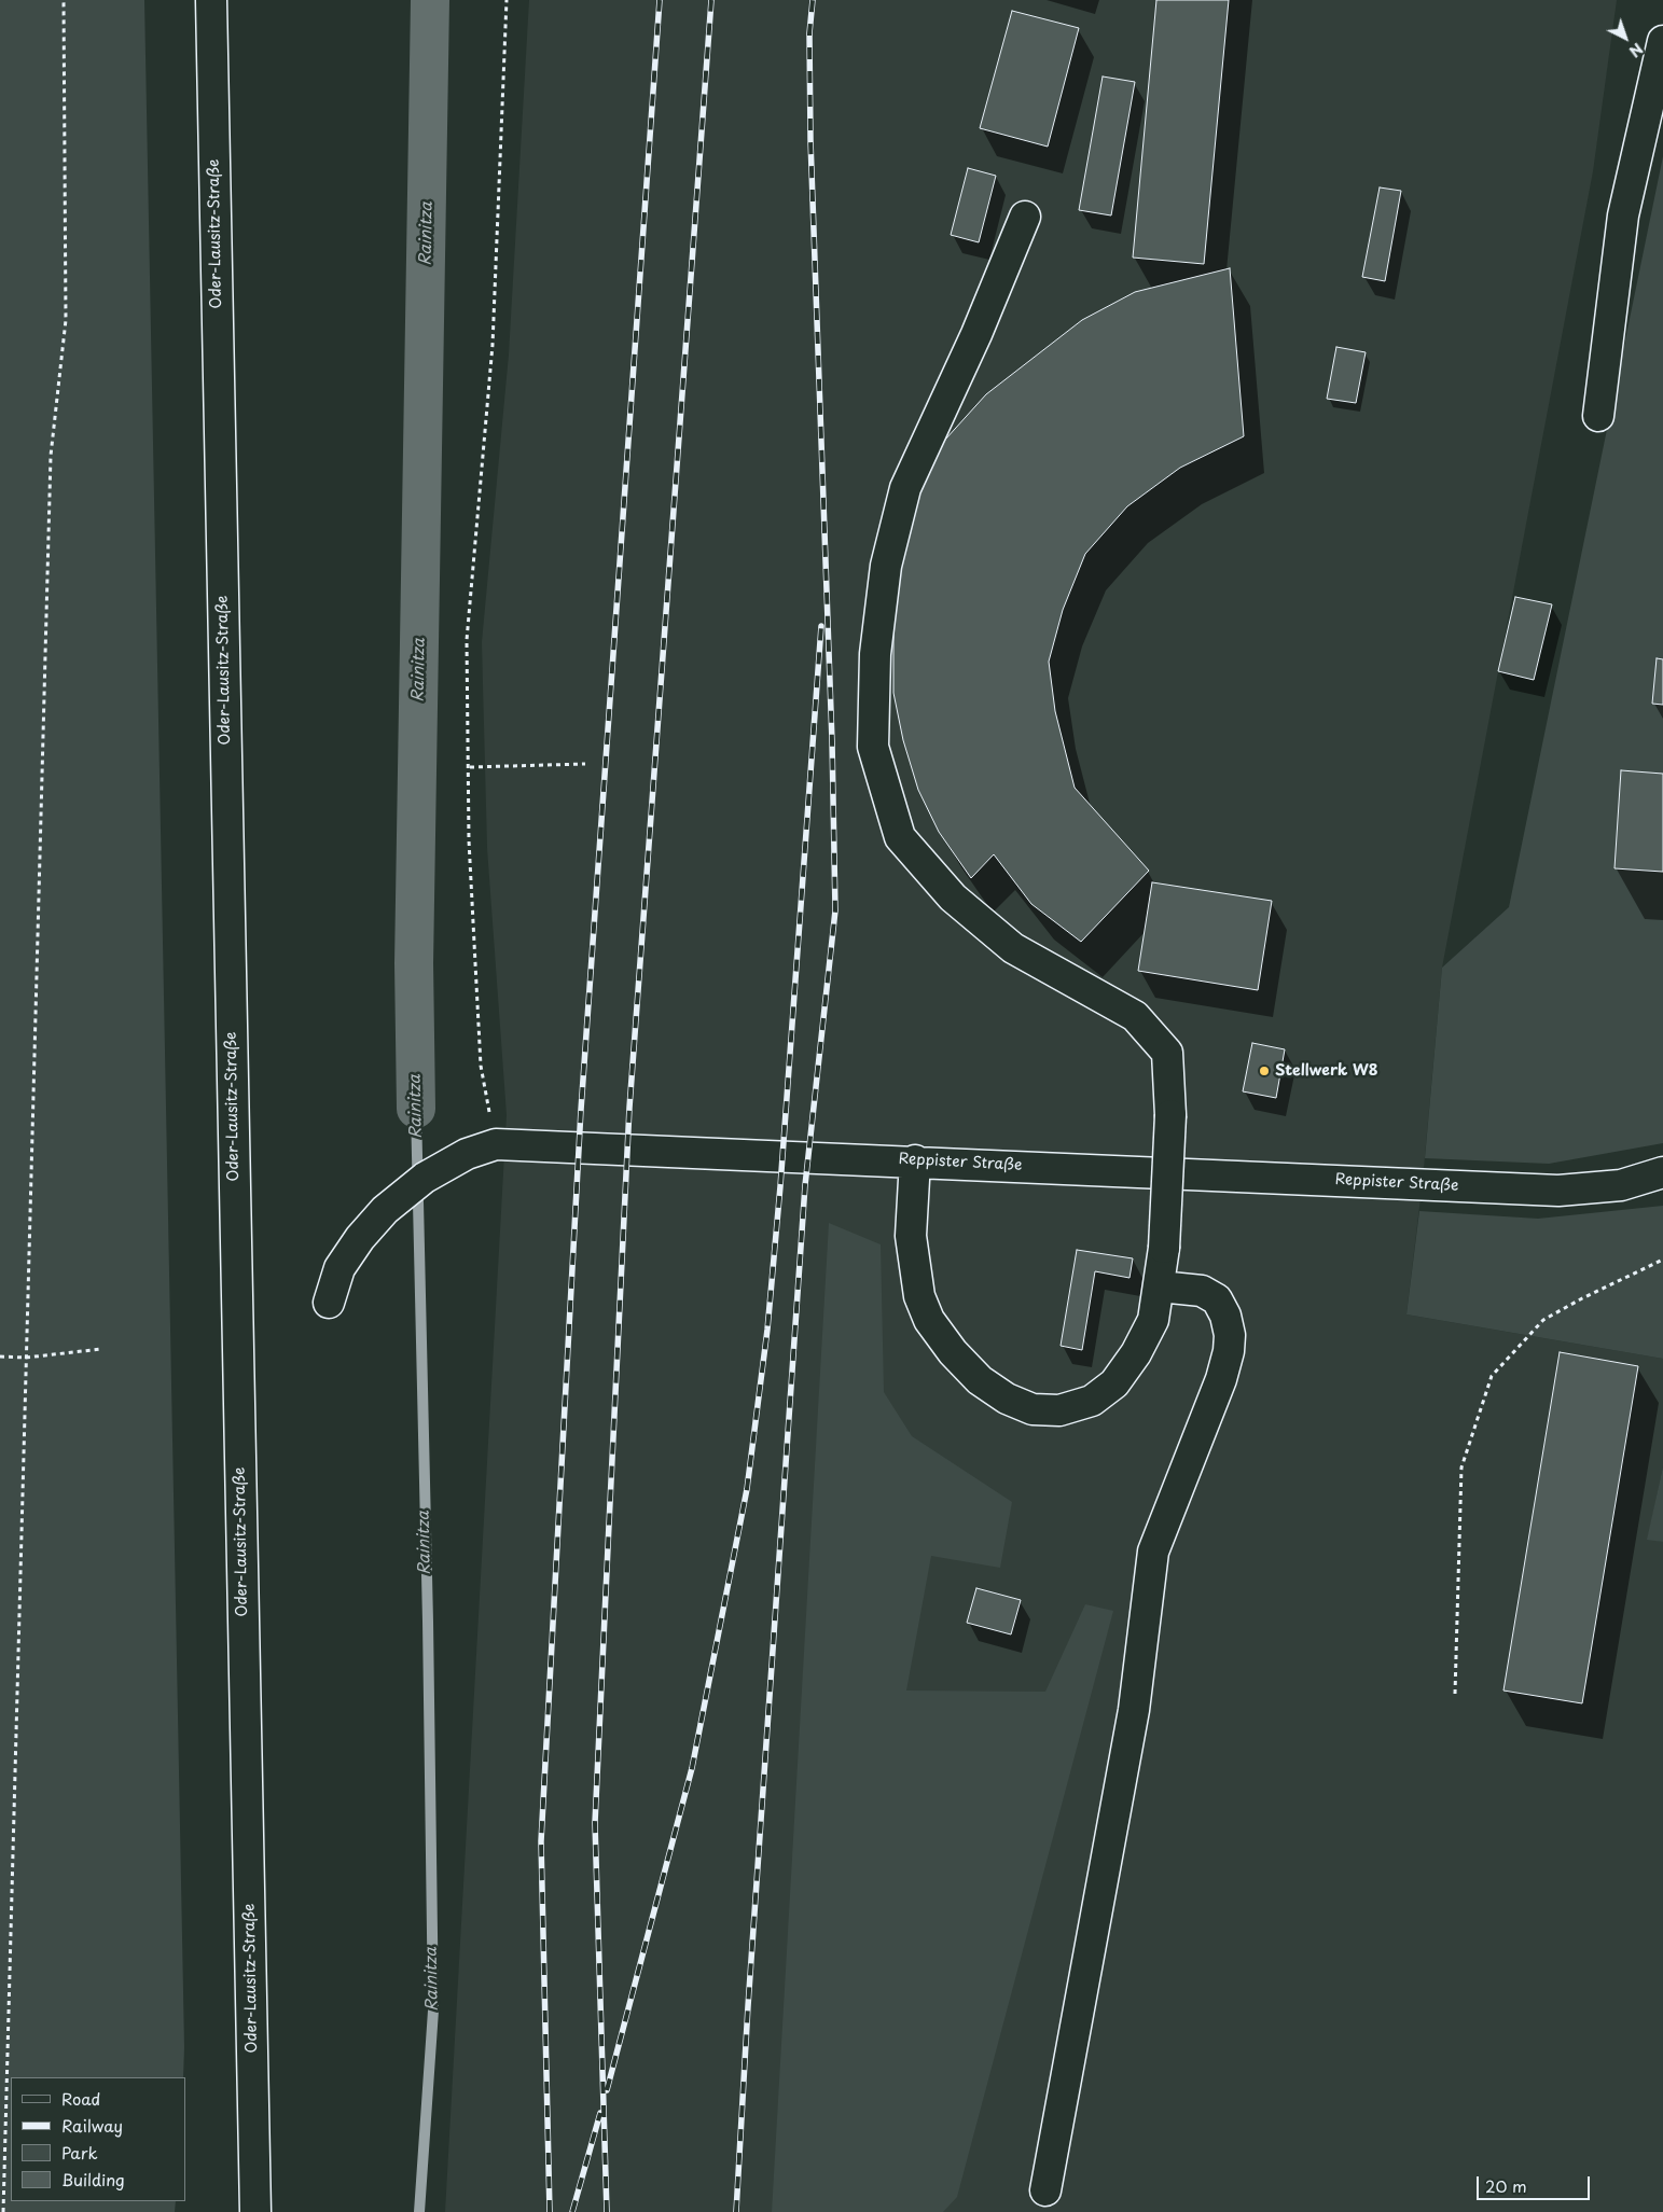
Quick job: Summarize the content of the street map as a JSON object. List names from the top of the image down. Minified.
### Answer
{"streets":{"main road":["Oder-Lausitz-Straße","Reppister Straße"]},"water":["Rainitza"],"places":["Stellwerk W8"],"legend":["Road","Railway","Park","Building"],"scale_bar":"20 m","north":"bottom right"}
